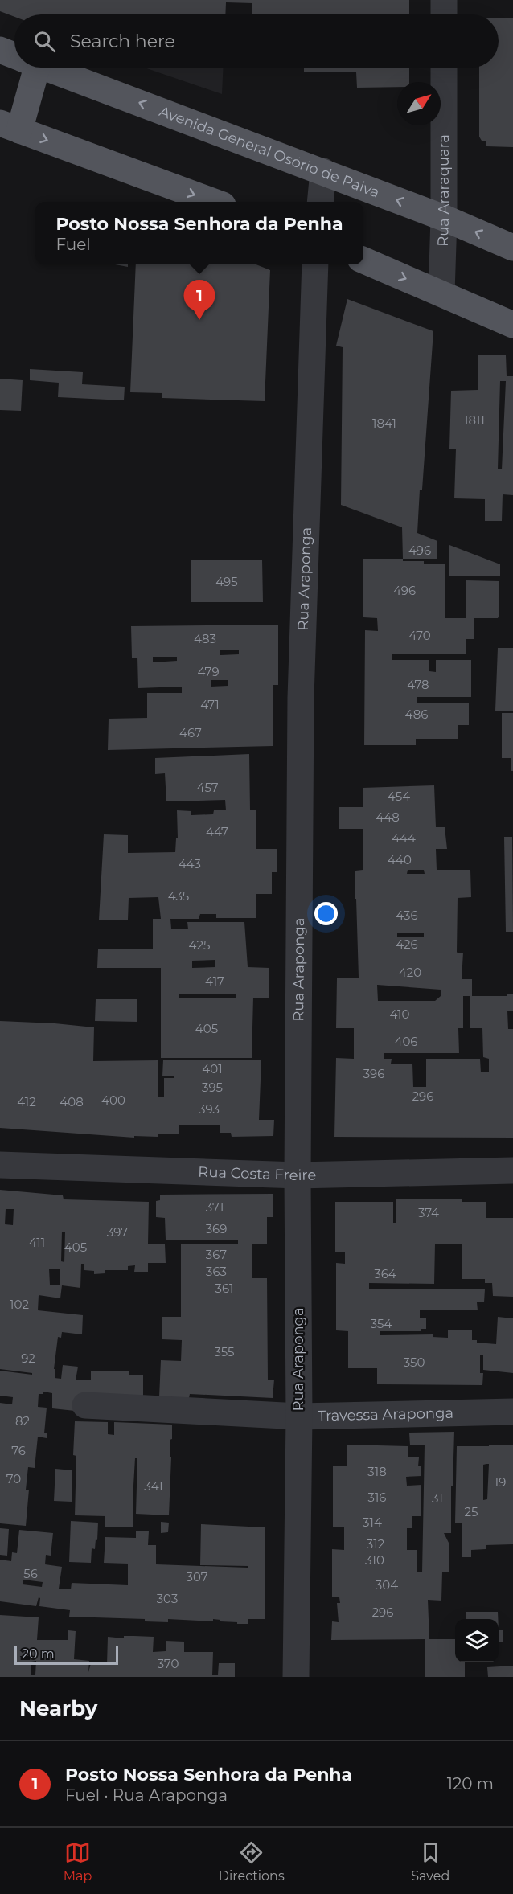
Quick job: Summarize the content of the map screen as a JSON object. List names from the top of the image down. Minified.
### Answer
{"streets":{"main road":["Avenida General Osório de Paiva"],"street":["Rua Araraquara","Rua Araponga","Rua Costa Freire","Travessa Araponga"]},"crossings":[["Avenida General Osório de Paiva","Rua Araraquara"],["Rua Araponga","Rua Costa Freire"],["Rua Araponga","Travessa Araponga"]],"house_numbers":["1811","1841","496","495","496","470","483","479","478","471","486","467","457","454","448","447","444","440","443","435","436","426","425","420","417","410","405","406","401","396","395","296","400","412","408","393","371","374","369","397","411","405","367","363","364","361","102","354","355","92","350","82","76","318","70","19","341","316","31","25","314","312","310","56","307","304","303","296","370"],"scale_bar":"20 m","north":"top right","page":{"search":"Search here","popup":["Posto Nossa Senhora da Penha","Fuel"],"pins":"1","scale":"20 m","heading":"Nearby","list":[{"mark":"1","name":"Posto Nossa Senhora da Penha","note":"Fuel · Rua Araponga","value":"120 m"}],"nav":["Map","Directions","Saved"]}}
